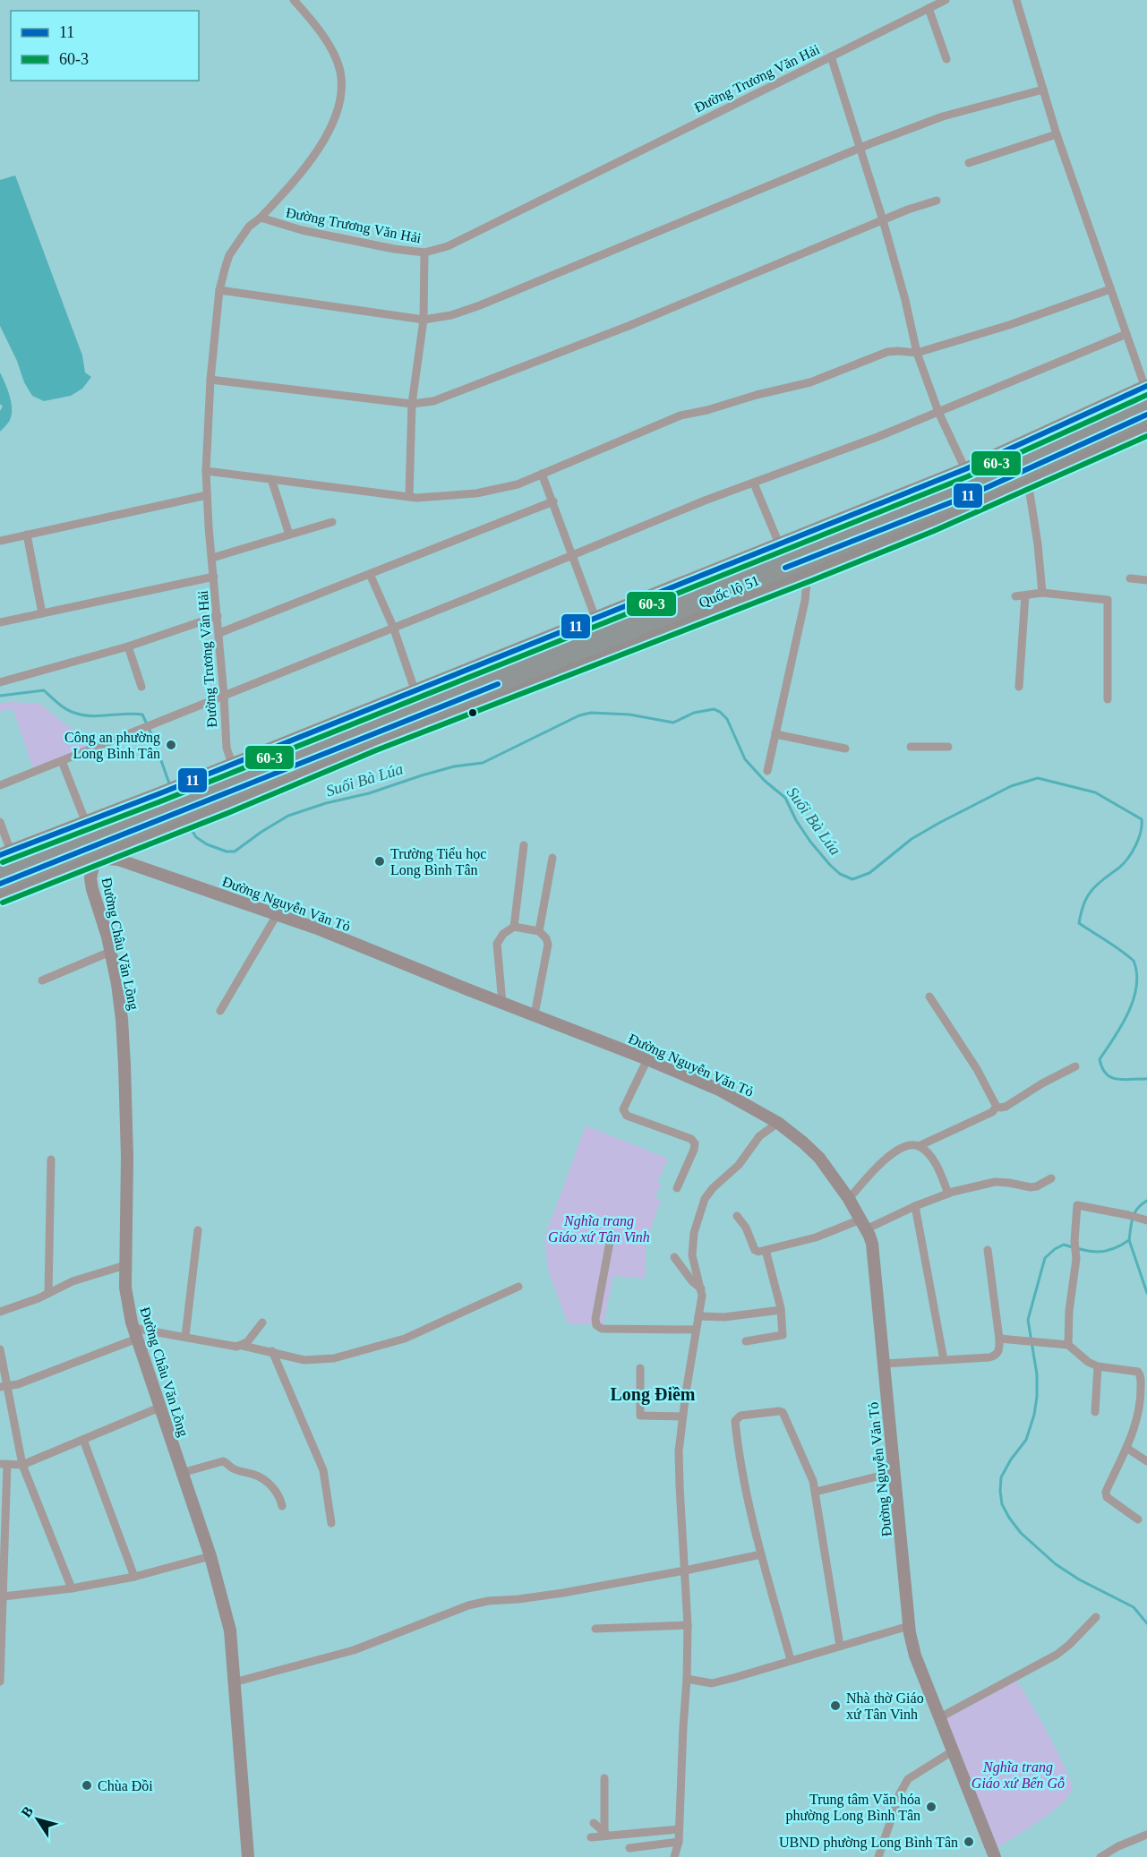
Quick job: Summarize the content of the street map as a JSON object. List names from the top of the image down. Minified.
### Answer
{"streets":{"highway":["Quốc lộ 51"],"street":["Đường Trương Văn Hải","Đường Nguyễn Văn Tỏ","Đường Châu Văn Lồng"]},"crossings":[["Đường Trương Văn Hải","Quốc lộ 51"],["Đường Nguyễn Văn Tỏ","Đường Châu Văn Lồng"]],"districts":["Long Điềm"],"water":["Suối Bà Lúa"],"parks":["Nghĩa trang Giáo xứ Tân Vinh","Nghĩa trang Giáo xứ Bến Gỗ"],"places":["Công an phường Long Bình Tân","Trường Tiểu học Long Bình Tân","Nhà thờ Giáo xứ Tân Vinh","Chùa Đồi","Trung tâm Văn hóa phường Long Bình Tân","UBND phường Long Bình Tân"],"lines":["transit line 11","transit line 60-3"],"legend":["11","60-3"],"north":"top left"}
